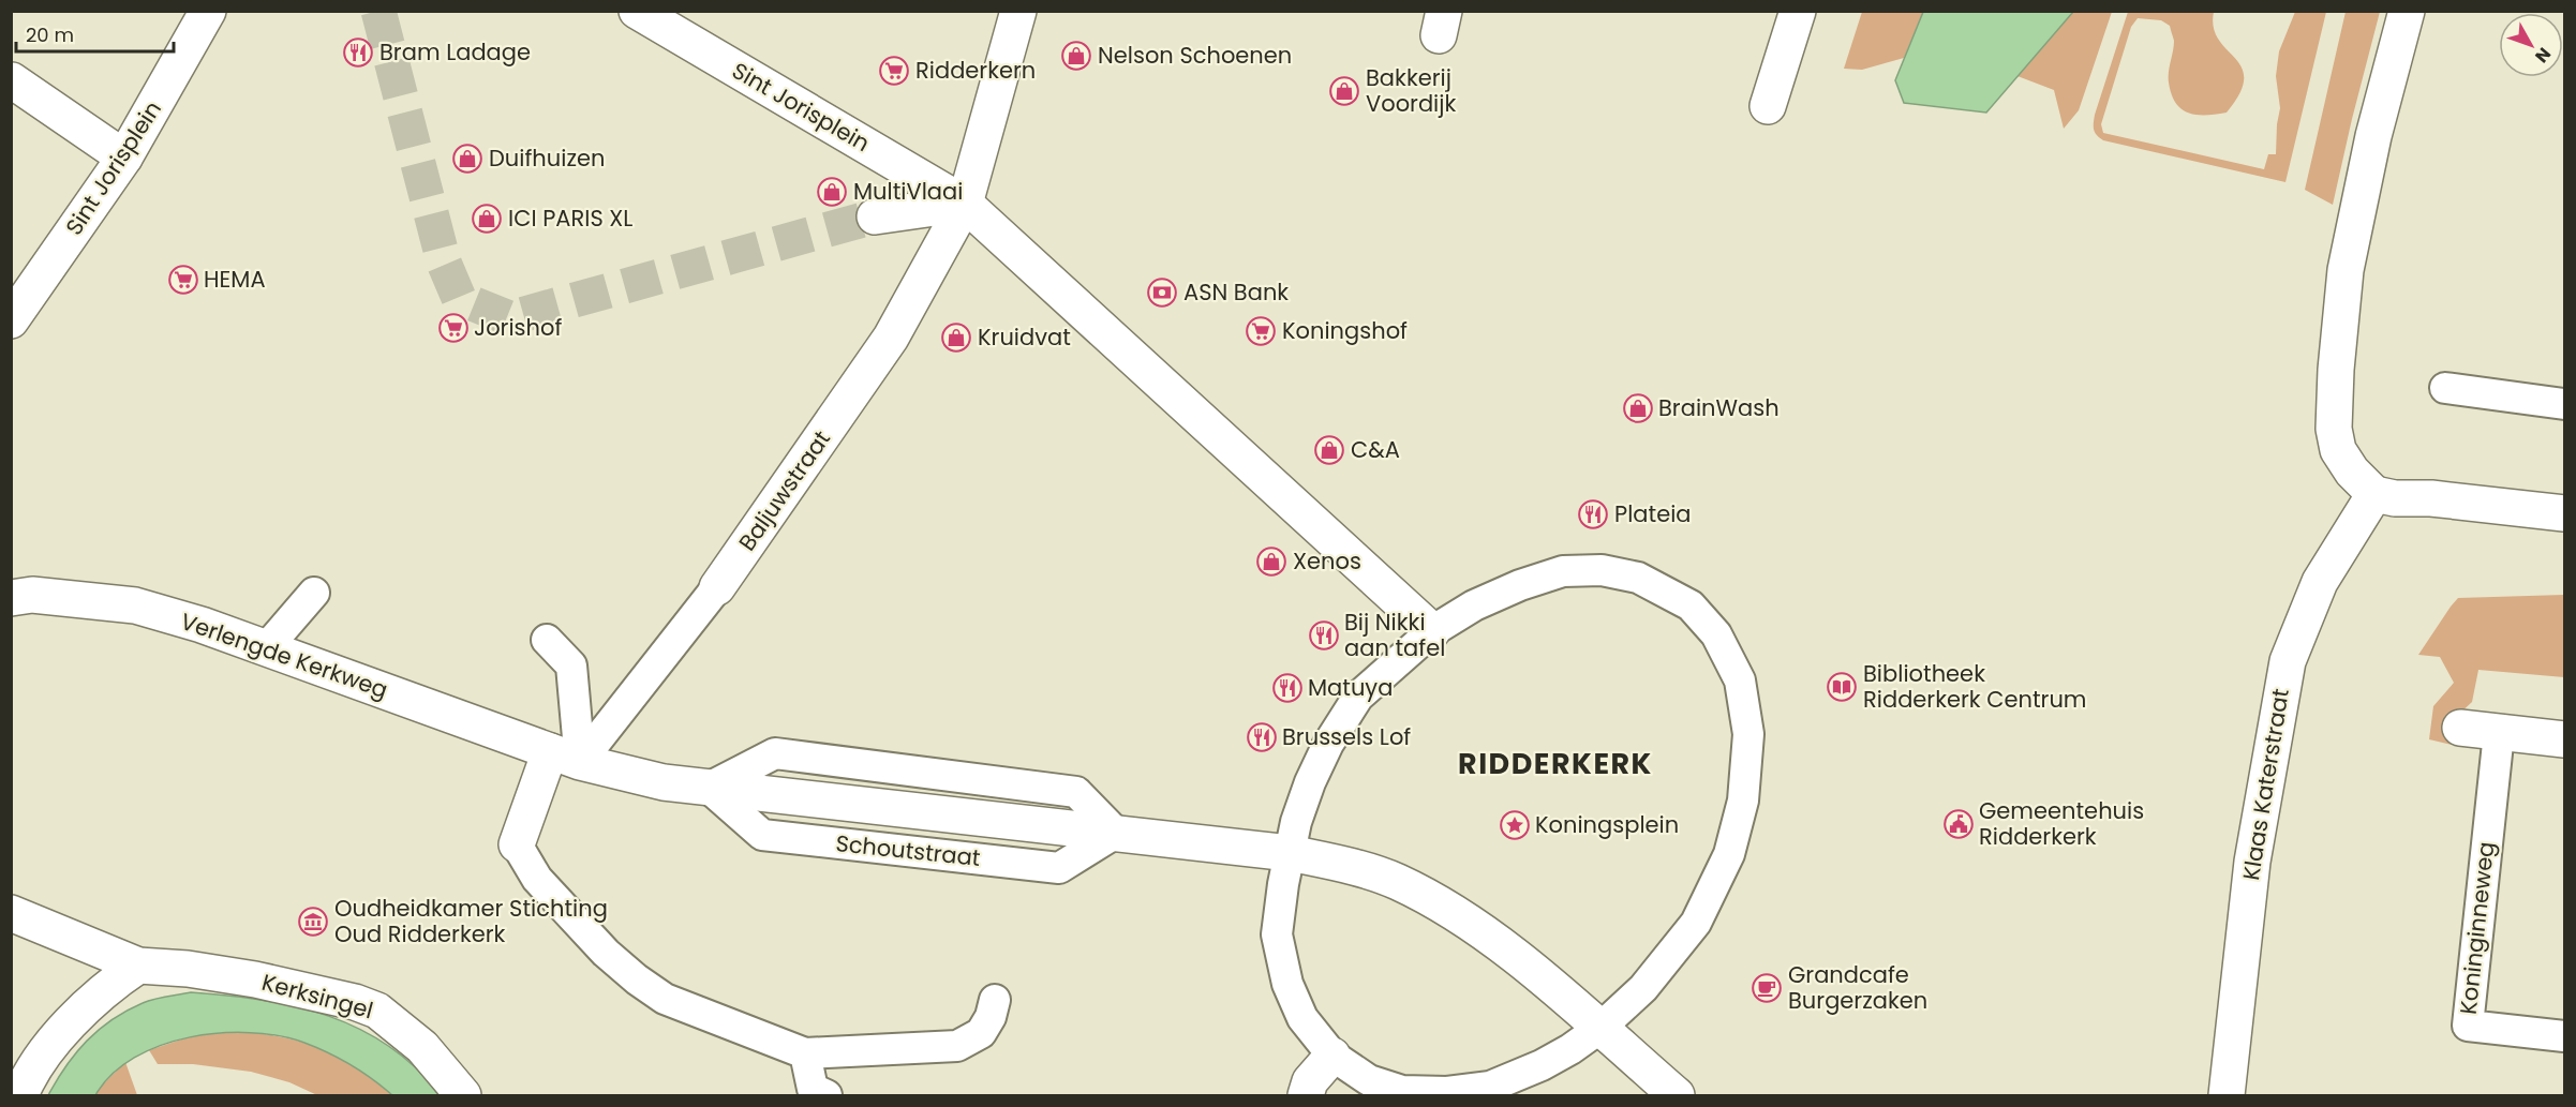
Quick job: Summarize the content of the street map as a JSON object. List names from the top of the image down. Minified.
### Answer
{"streets":{"street":["Sint Jorisplein","Baljuwstraat","Verlengde Kerkweg","Klaas Katerstraat","Schoutstraat","Kerksingel"],"lane":["Koninginneweg"]},"crossings":[["Sint Jorisplein","Baljuwstraat"],["Baljuwstraat","Verlengde Kerkweg"],["Baljuwstraat","Schoutstraat"],["Verlengde Kerkweg","Schoutstraat"]],"districts":["RIDDERKERK"],"places":{"restaurant":["Bram Ladage","Plateia","Bij Nikki aan tafel","Matuya","Brussels Lof"],"shop":["Nelson Schoenen","Bakkerij Voordijk","Duifhuizen","MultiVlaai","ICI PARIS XL","Kruidvat","BrainWash","C&A","Xenos"],"supermarket":["Ridderkern","HEMA","Jorishof","Koningshof"],"bank":["ASN Bank"],"library":["Bibliotheek Ridderkerk Centrum"],"public building":["Gemeentehuis Ridderkerk"],"place":["Koningsplein"],"museum":["Oudheidkamer Stichting Oud Ridderkerk"],"cafe":["Grandcafe Burgerzaken"]},"scale_bar":"20 m","north":"bottom right"}
